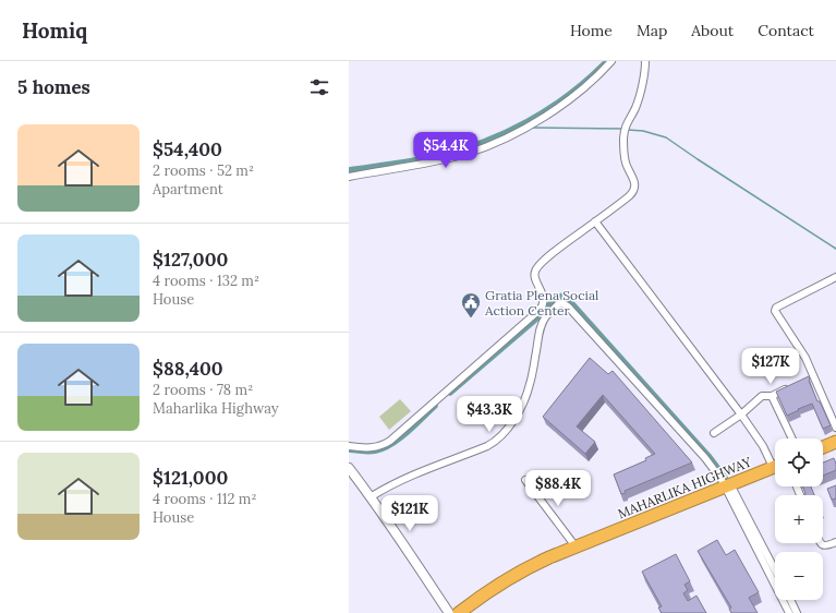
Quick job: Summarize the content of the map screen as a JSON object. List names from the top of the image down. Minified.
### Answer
{"streets":{"highway":["MAHARLIKA HIGHWAY"]},"places":{"public building":["Gratia Plena Social Action Center"]},"page":{"header":"Homiq","nav":["Home","Map","About","Contact"],"heading":"5 homes","list":[{"name":"$54,400","note":"2 rooms · 52 m² · Apartment"},{"name":"$127,000","note":"4 rooms · 132 m² · House"},{"name":"$88,400","note":"2 rooms · 78 m² · Maharlika Highway"},{"name":"$121,000","note":"4 rooms · 112 m² · House"}],"price":["$54.4K","$127K","$43.3K","$88.4K","$121K"],"map_buttons":["+","−"]}}
